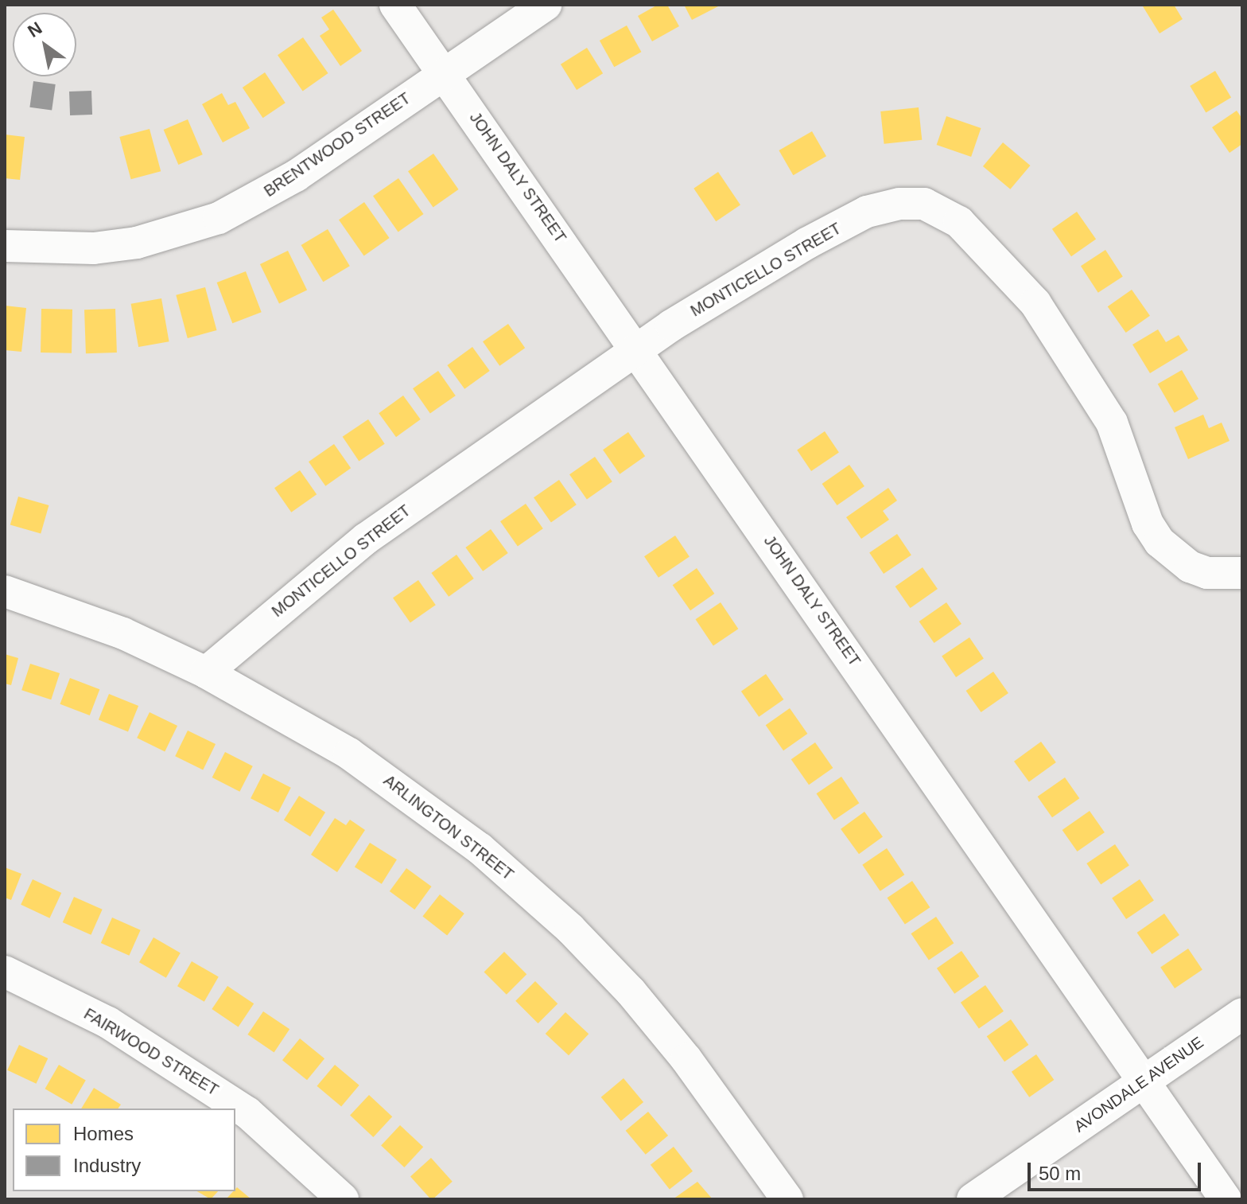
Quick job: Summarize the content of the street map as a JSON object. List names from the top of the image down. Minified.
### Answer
{"streets":{"street":["BRENTWOOD STREET","JOHN DALY STREET","MONTICELLO STREET","ARLINGTON STREET","FAIRWOOD STREET","AVONDALE AVENUE"]},"crossings":[["BRENTWOOD STREET","JOHN DALY STREET"],["JOHN DALY STREET","MONTICELLO STREET"],["JOHN DALY STREET","AVONDALE AVENUE"],["MONTICELLO STREET","ARLINGTON STREET"]],"legend":["Homes","Industry"],"scale_bar":"50 m","north":"top left"}
